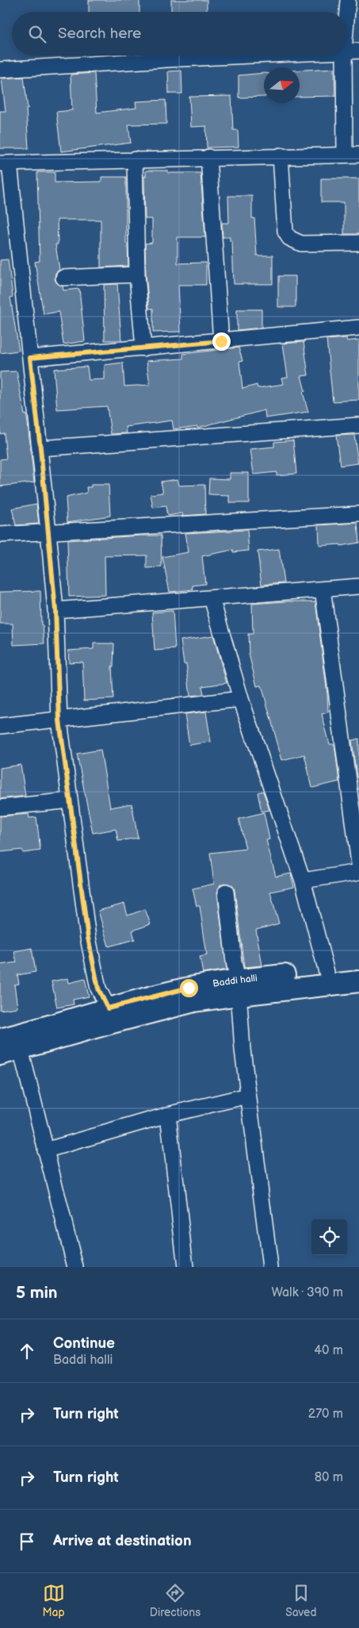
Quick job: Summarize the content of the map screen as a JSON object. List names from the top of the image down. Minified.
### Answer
{"streets":{"street":["Baddi halli"]},"north":"right","page":{"search":"Search here","heading":["5 min","Walk · 390 m"],"list":[["Continue","Baddi halli","40 m"],["Turn right","270 m"],["Turn right","80 m"],"Arrive at destination"],"nav":["Map","Directions","Saved"]}}
